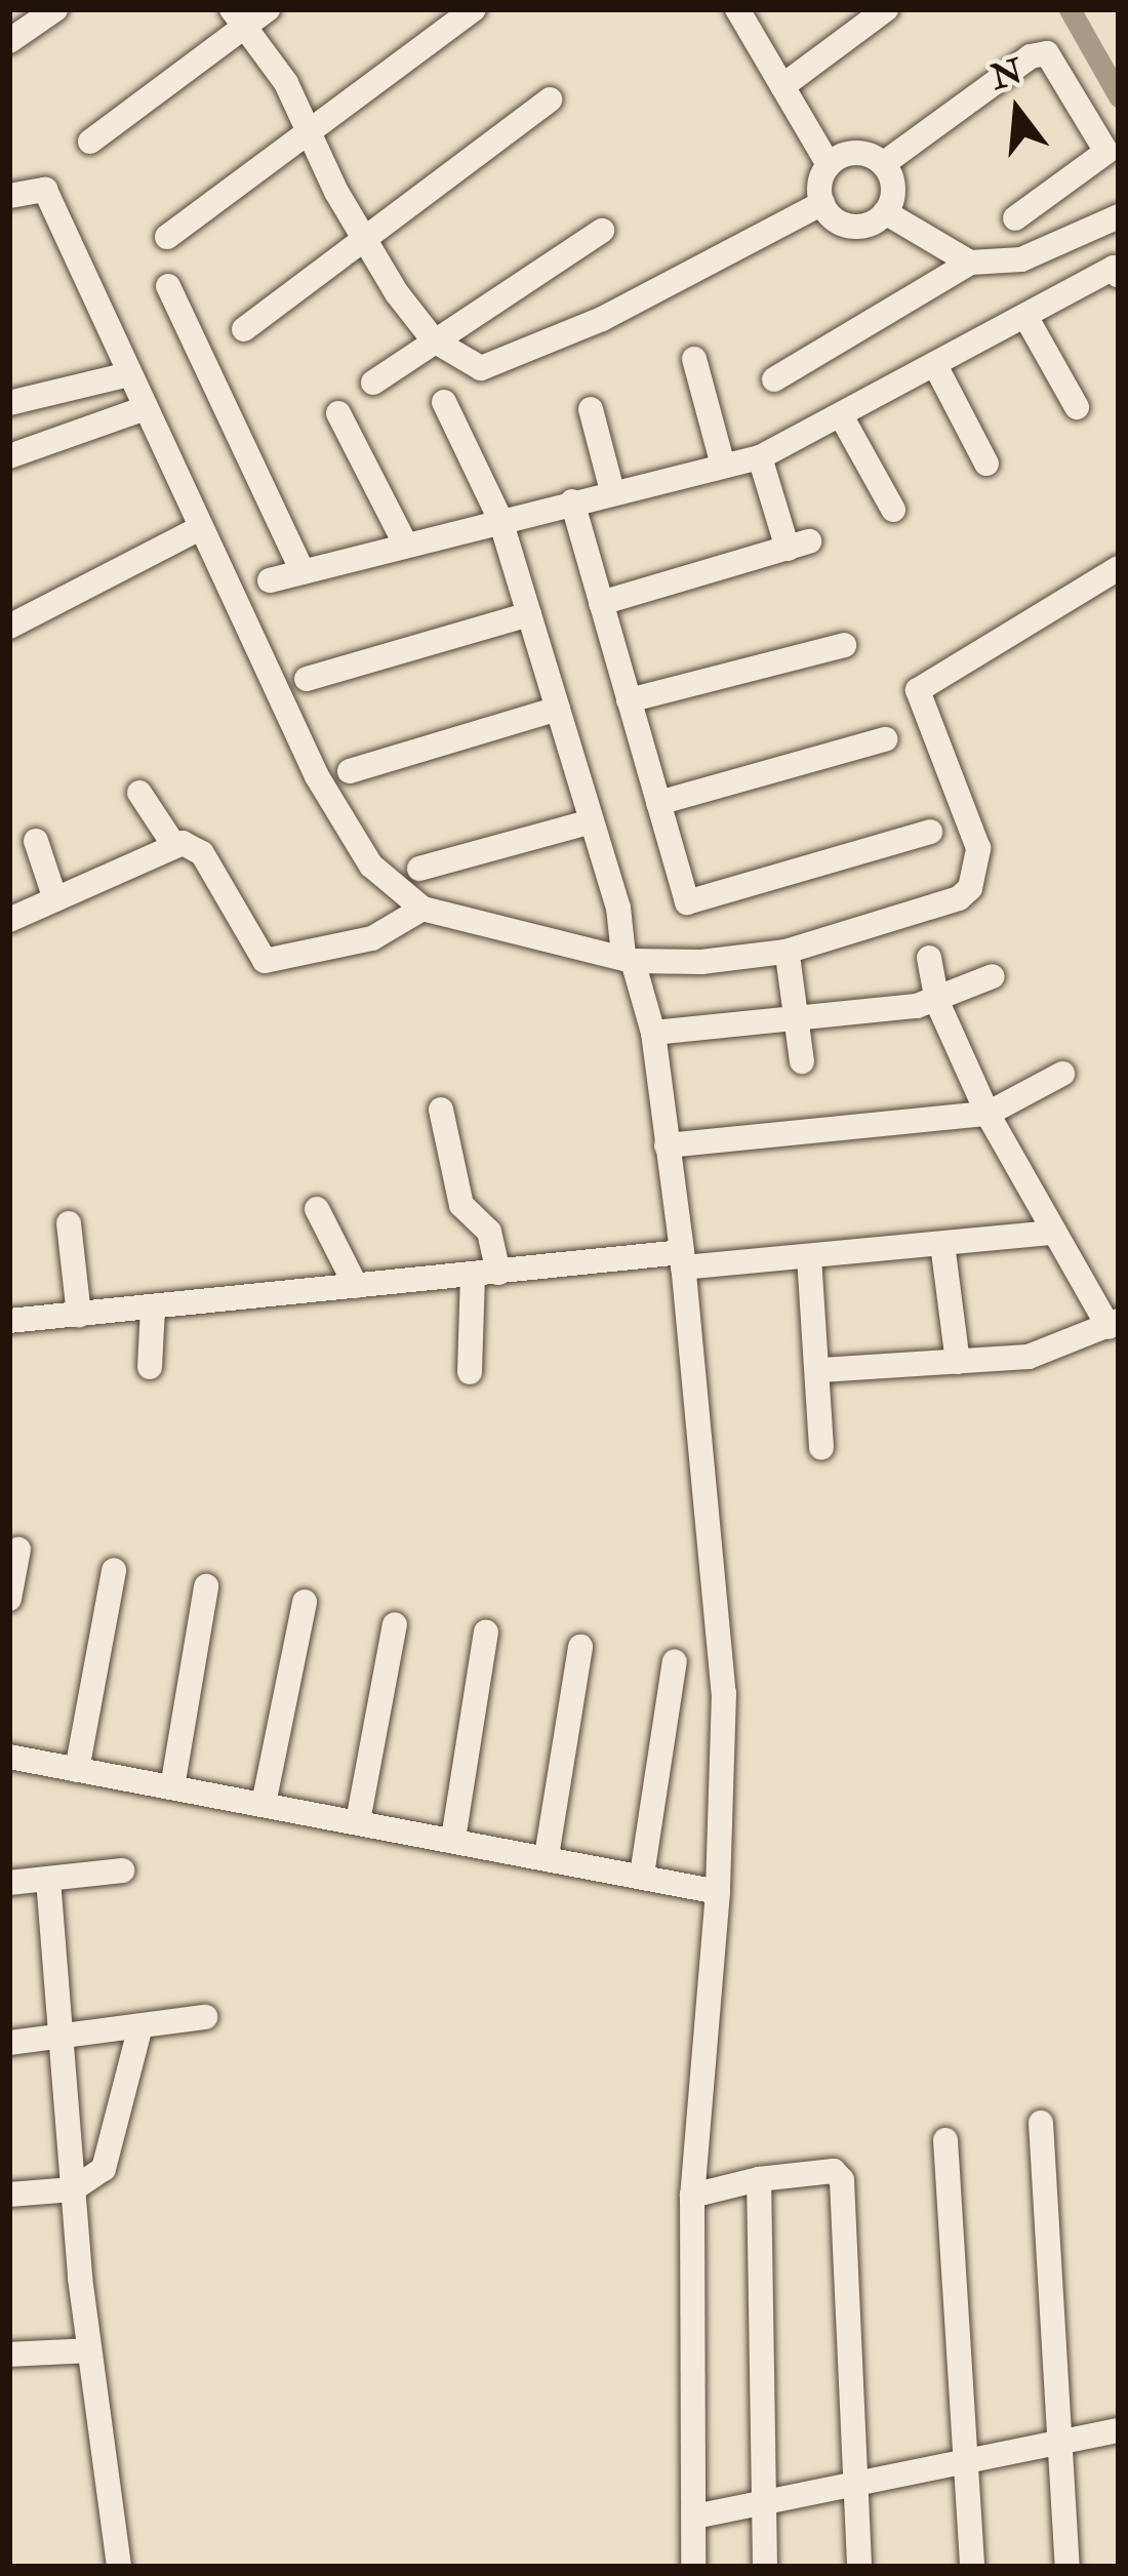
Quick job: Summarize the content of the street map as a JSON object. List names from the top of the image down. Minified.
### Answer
{"north":"top"}
